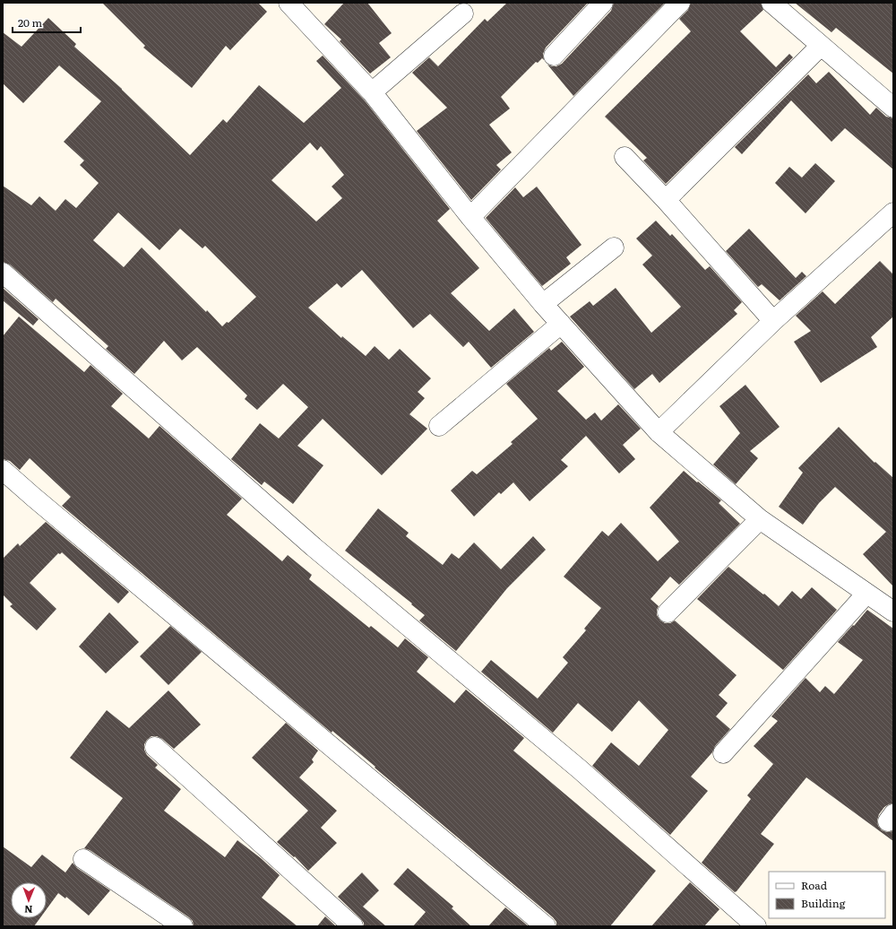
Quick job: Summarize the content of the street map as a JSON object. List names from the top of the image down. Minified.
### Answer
{"legend":["Road","Building"],"scale_bar":"20 m","north":"bottom"}
